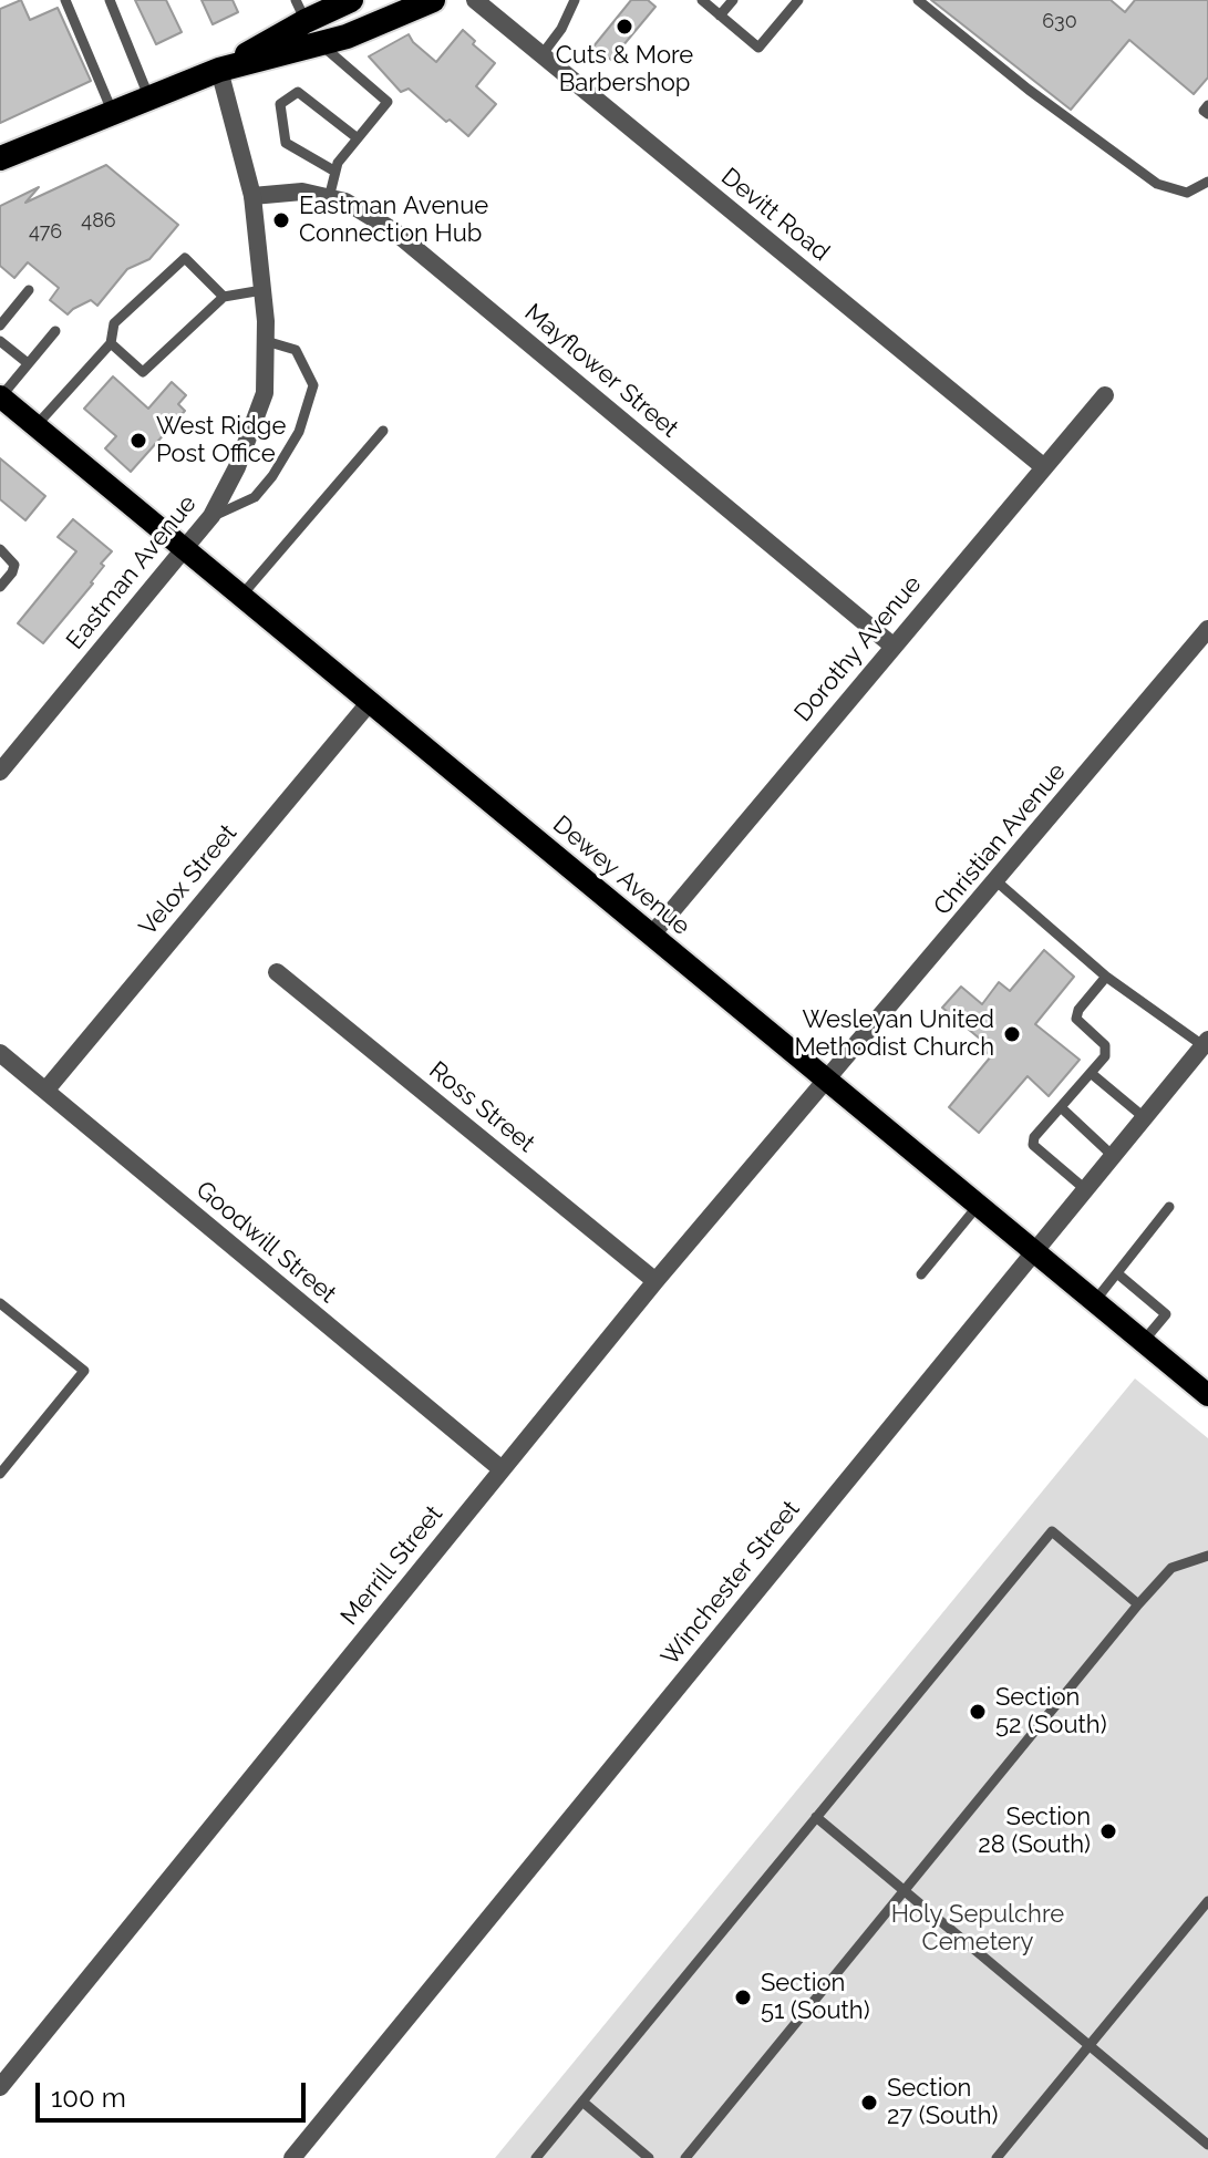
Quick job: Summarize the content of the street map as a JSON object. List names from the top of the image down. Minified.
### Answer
{"streets":{"main road":["Dewey Avenue"],"street":["Devitt Road","Mayflower Street","Eastman Avenue","Dorothy Avenue","Christian Avenue","Velox Street","Ross Street","Goodwill Street","Merrill Street","Winchester Street"]},"crossings":[["Devitt Road","Dorothy Avenue"],["Mayflower Street","Eastman Avenue"],["Mayflower Street","Dorothy Avenue"],["Eastman Avenue","Dewey Avenue"],["Dorothy Avenue","Dewey Avenue"],["Christian Avenue","Dewey Avenue"],["Christian Avenue","Merrill Street"],["Dewey Avenue","Velox Street"],["Dewey Avenue","Merrill Street"],["Dewey Avenue","Winchester Street"],["Velox Street","Goodwill Street"],["Ross Street","Merrill Street"],["Goodwill Street","Merrill Street"]],"parks":["Holy Sepulchre Cemetery"],"places":["Cuts & More Barbershop","Eastman Avenue Connection Hub","West Ridge Post Office","Wesleyan United Methodist Church","Section 52 (South)","Section 28 (South)","Section 51 (South)","Section 27 (South)"],"house_numbers":["630","486","476"],"scale_bar":"100 m"}
